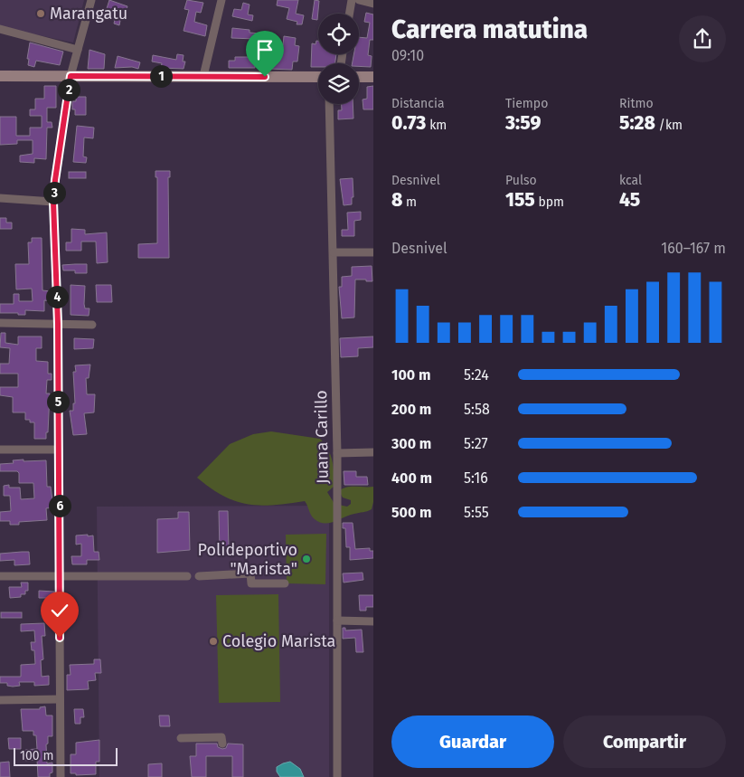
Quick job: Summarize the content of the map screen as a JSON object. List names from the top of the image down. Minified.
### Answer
{"streets":{"street":["Juana Carillo"]},"places":["Marangatu","Polideportivo \"Marista\"","Colegio Marista"],"scale_bar":"100 m","page":{"heading":["Carrera matutina","09:10"],"pins":["1","2","3","4","5","6"],"stats":[["Distancia","0.73 km"],["Tiempo","3:59"],["Ritmo","5:28 /km"],["Desnivel","8 m"],["Pulso","155 bpm"],["kcal","45"]],"chart":["Desnivel","160–167 m"],"list":[{"name":"100 m","note":"5:24"},{"name":"200 m","note":"5:58"},{"name":"300 m","note":"5:27"},{"name":"400 m","note":"5:16"},{"name":"500 m","note":"5:55"}],"buttons":["Guardar","Compartir"],"scale":"100 m"}}
